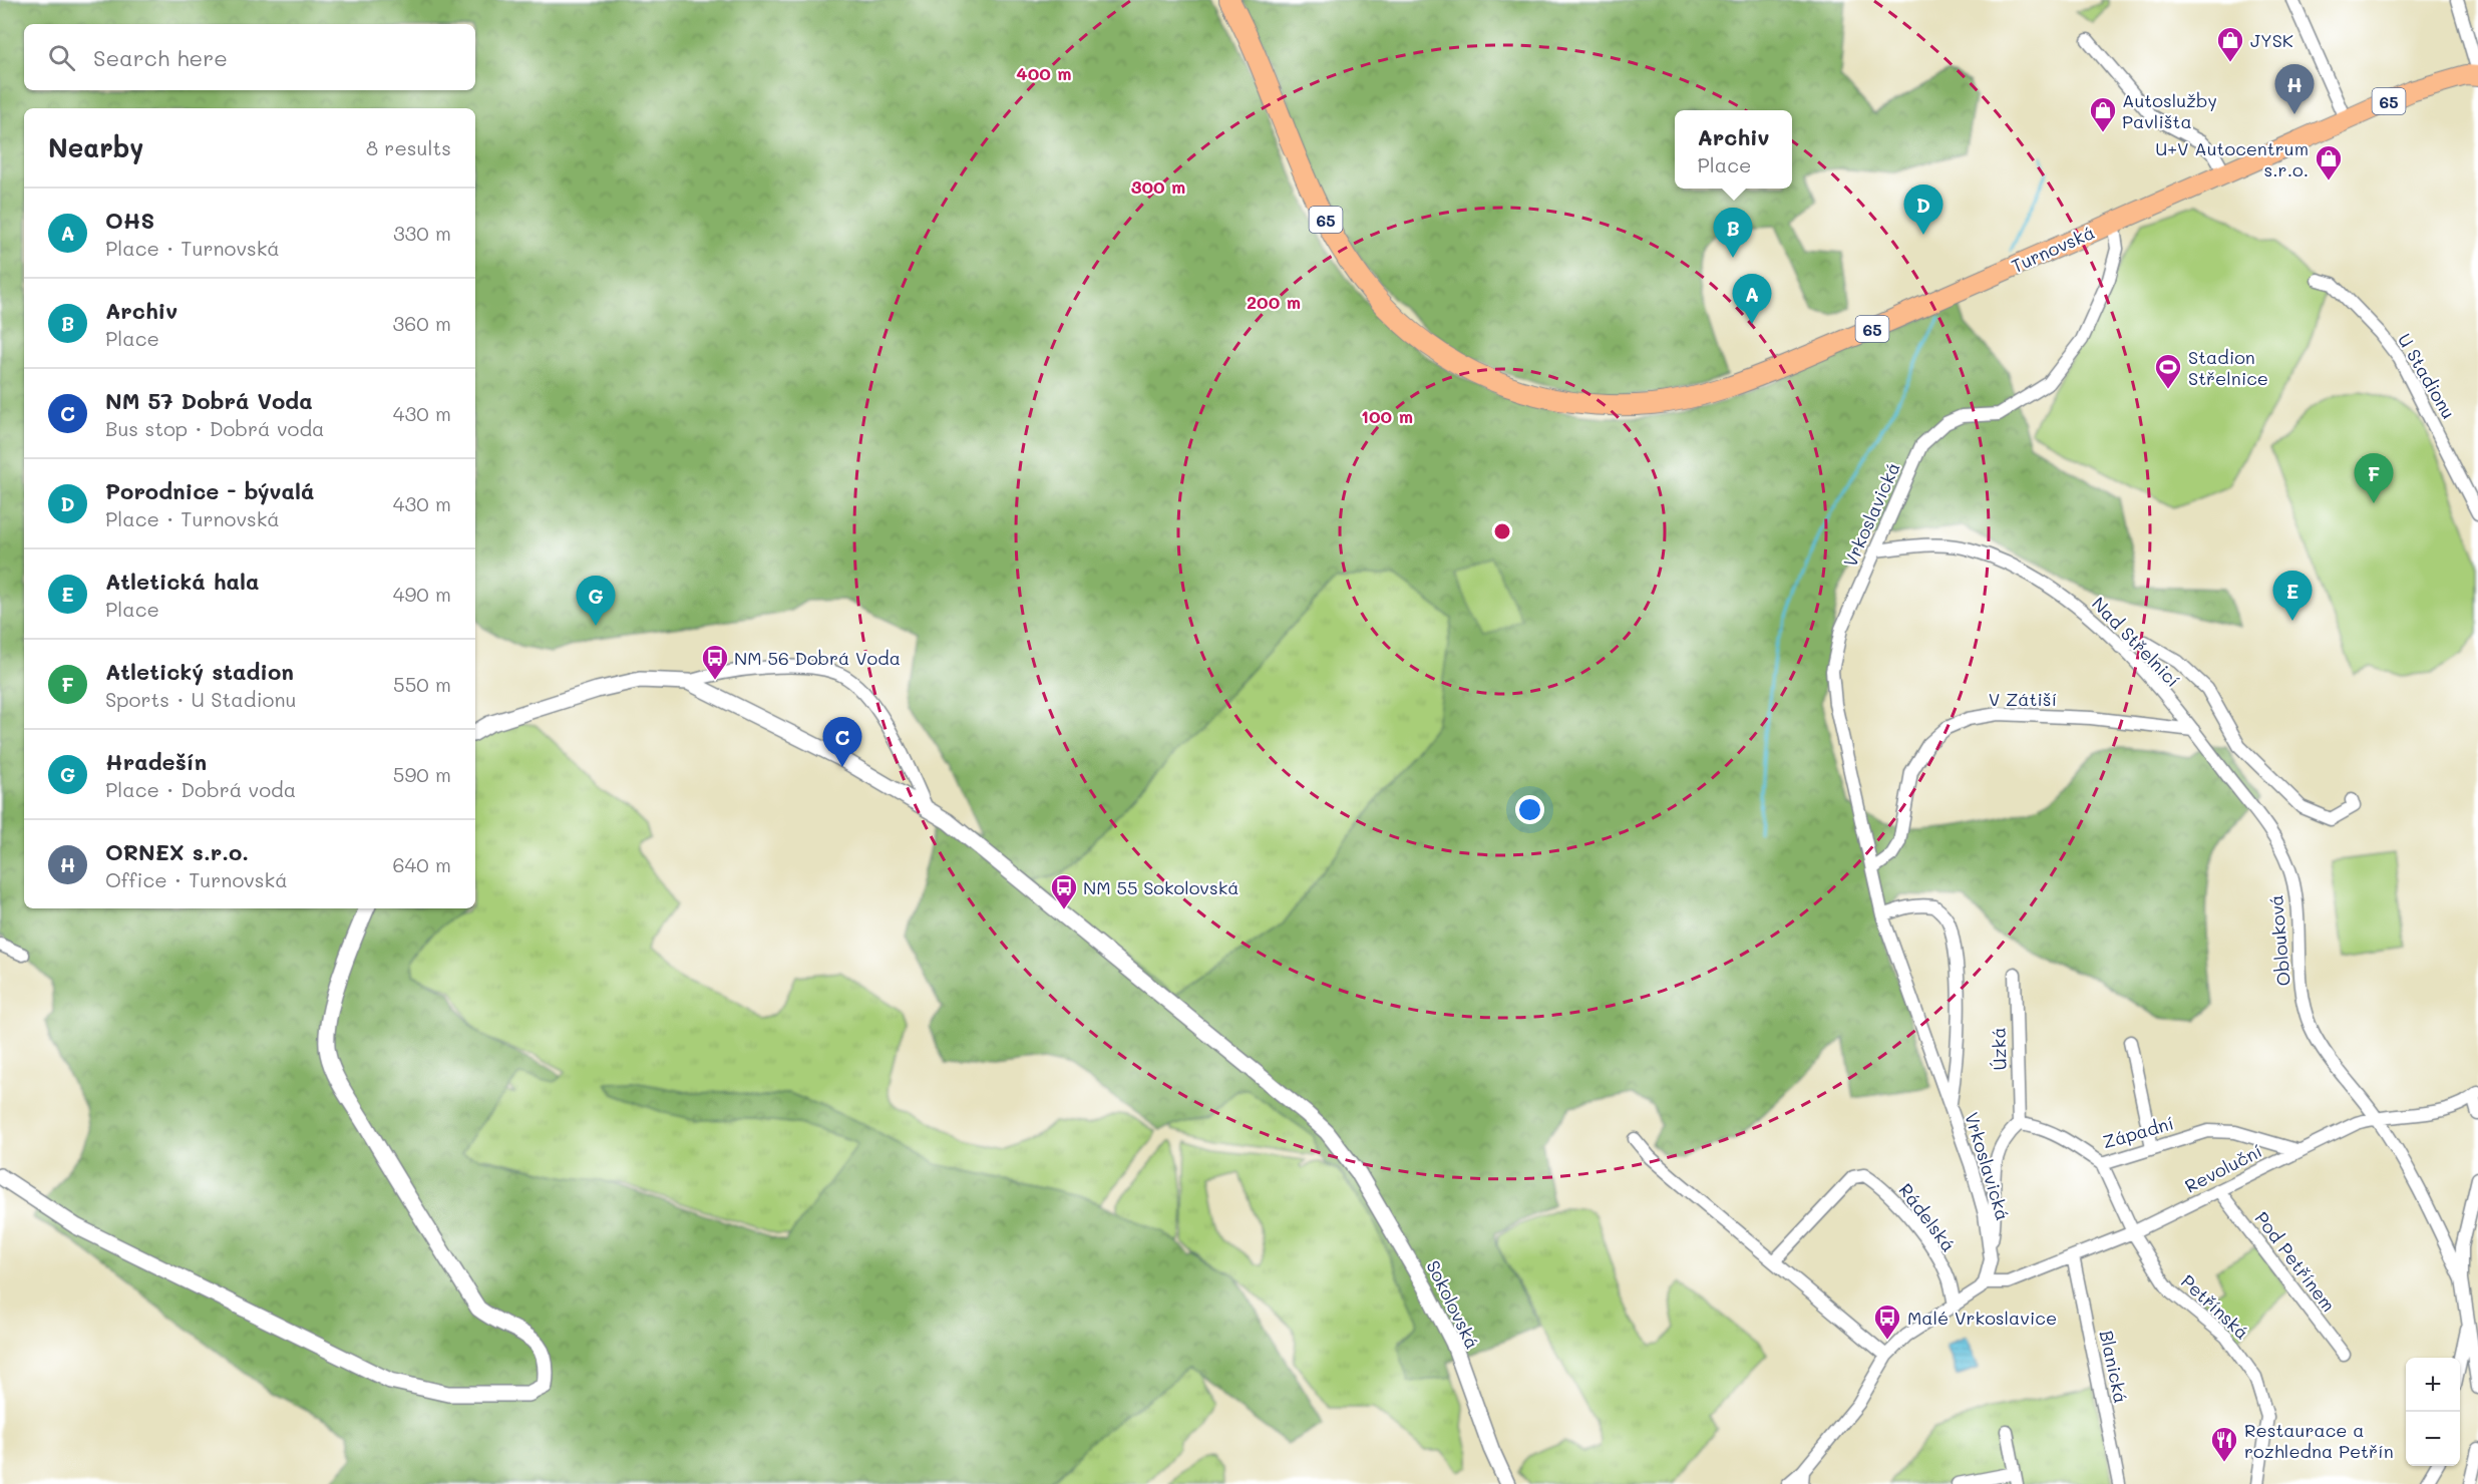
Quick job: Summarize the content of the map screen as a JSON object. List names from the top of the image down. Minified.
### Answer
{"streets":{"main road":["65","Turnovská"],"street":["U Stadionu","Vrkoslavická","Nad Střelnicí","V Zátiší","Oblouková","Úzká","Západní","Revoluční","Rádelská","Pod Petřínem","Sokolovská","Petřínská","Blanická"]},"crossings":[["Turnovská","Vrkoslavická"],["Vrkoslavická","Nad Střelnicí"],["Vrkoslavická","V Zátiší"],["Vrkoslavická","Revoluční"],["Nad Střelnicí","V Zátiší"],["Nad Střelnicí","Oblouková"],["V Zátiší","Oblouková"],["Oblouková","Revoluční"],["Úzká","Západní"],["Západní","Revoluční"],["Západní","Petřínská"],["Revoluční","Pod Petřínem"],["Revoluční","Petřínská"],["Revoluční","Blanická"]],"places":{"shop":["JYSK","Autoslužby Pavlišta","U+V Autocentrum s.r.o."],"sports":["Stadion Střelnice"],"bus stop":["NM 56 Dobrá Voda","NM 55 Sokolovská","Malé Vrkoslavice"],"restaurant":["Restaurace a rozhledna Petřín"]},"page":{"search":"Search here","pins":["H","D","B","A","F","E","G","C"],"heading":["Nearby","8 results"],"popup":["Archiv","Place"],"list":[{"mark":"A","name":"OHS","note":"Place · Turnovská","value":"330 m"},{"mark":"B","name":"Archiv","note":"Place","value":"360 m"},{"mark":"C","name":"NM 57 Dobrá Voda","note":"Bus stop · Dobrá voda","value":"430 m"},{"mark":"D","name":"Porodnice - bývalá","note":"Place · Turnovská","value":"430 m"},{"mark":"E","name":"Atletická hala","note":"Place","value":"490 m"},{"mark":"F","name":"Atletický stadion","note":"Sports · U Stadionu","value":"550 m"},{"mark":"G","name":"Hradešín","note":"Place · Dobrá voda","value":"590 m"},{"mark":"H","name":"ORNEX s.r.o.","note":"Office · Turnovská","value":"640 m"}],"map_buttons":["+","−"]},"rings":["400 m","300 m","200 m","100 m"]}
